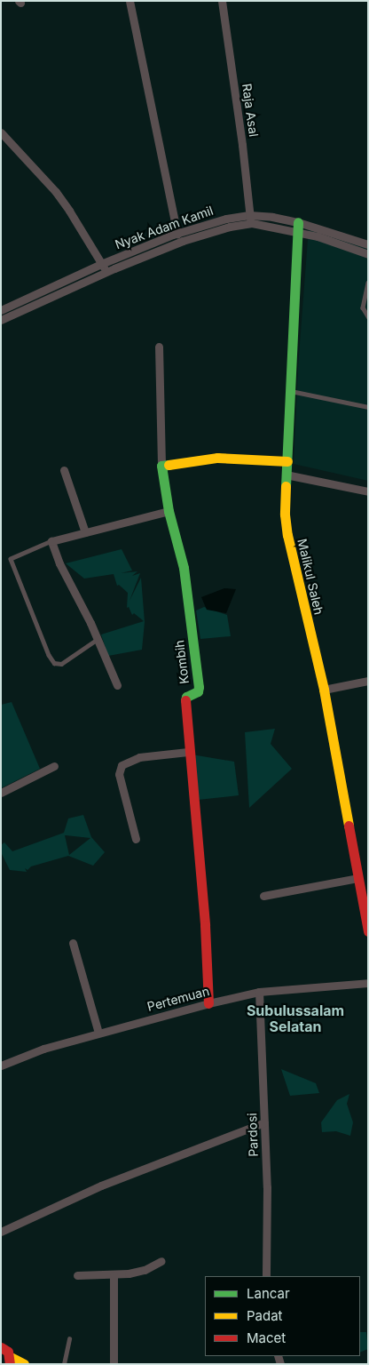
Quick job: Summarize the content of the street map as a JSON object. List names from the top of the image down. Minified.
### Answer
{"streets":{"main road":["Malikul Saleh","Kombih"],"street":["Raja Asal","Nyak Adam Kamil","Pertemuan","Pardosi"]},"crossings":[["Raja Asal","Nyak Adam Kamil"],["Nyak Adam Kamil","Malikul Saleh"],["Kombih","Pertemuan"],["Pertemuan","Pardosi"]],"districts":["Subulussalam Selatan"],"legend":["Lancar","Padat","Macet"]}
